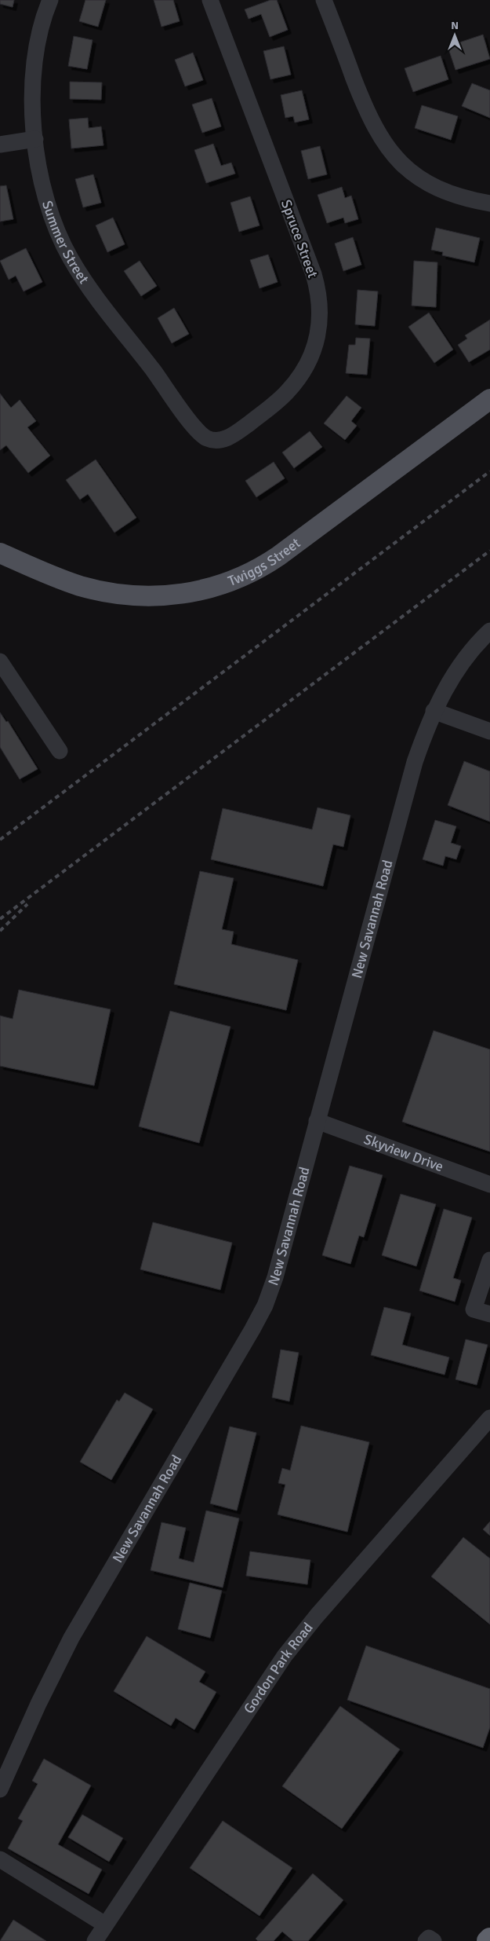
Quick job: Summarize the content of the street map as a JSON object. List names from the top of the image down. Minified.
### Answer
{"streets":{"main road":["Twiggs Street"],"street":["Spruce Street","Summer Street","New Savannah Road","Skyview Drive","Gordon Park Road"]},"crossings":[["Spruce Street","Summer Street"],["New Savannah Road","Skyview Drive"]],"north":"top"}
